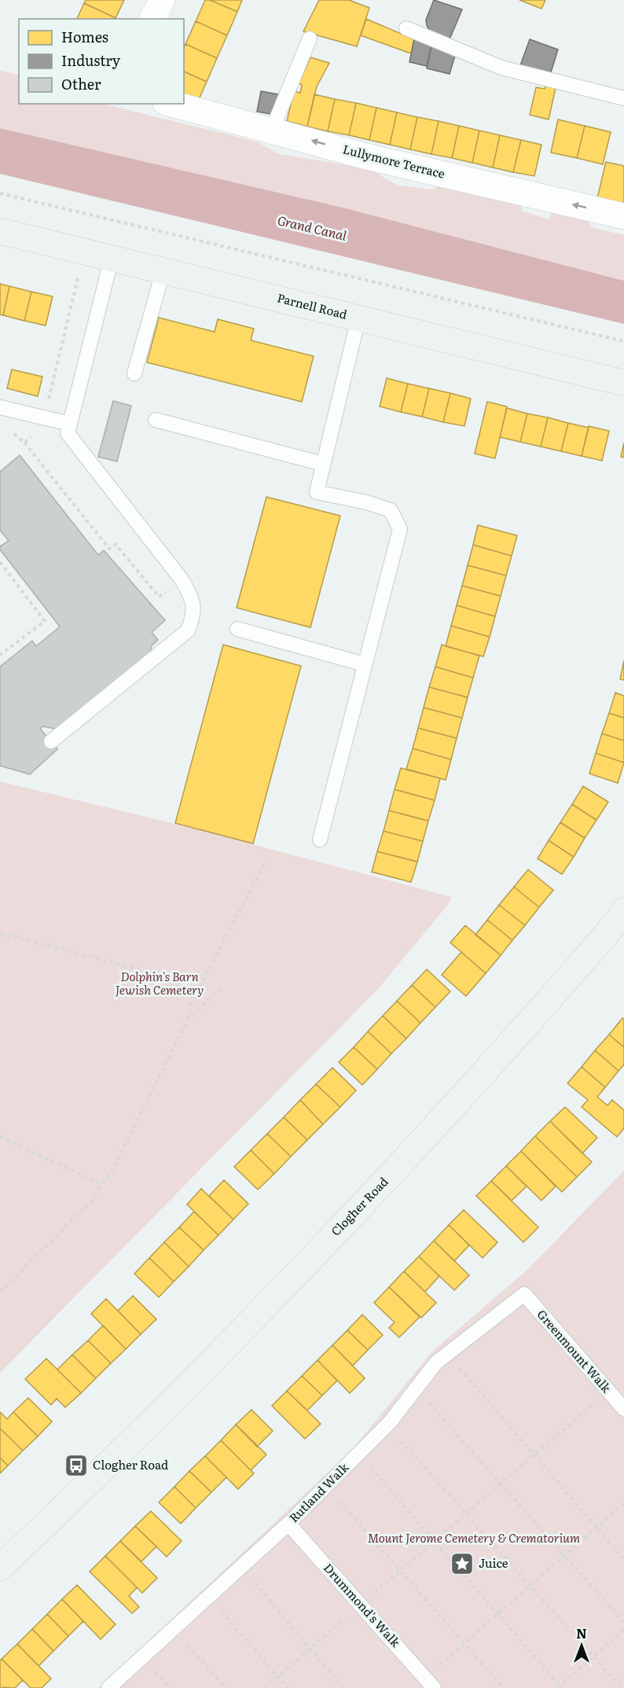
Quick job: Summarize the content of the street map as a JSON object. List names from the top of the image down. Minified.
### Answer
{"streets":{"street":["Lullymore Terrace","Parnell Road","Clogher Road"],"lane":["Greenmount Walk","Rutland Walk","Drummond's Walk"]},"crossings":[["Greenmount Walk","Rutland Walk"],["Rutland Walk","Drummond's Walk"]],"one_way":["Lullymore Terrace"],"water":["Grand Canal"],"parks":["Dolphin's Barn Jewish Cemetery","Mount Jerome Cemetery & Crematorium"],"places":{"bus stop":["Clogher Road"],"place":["Juice"]},"legend":["Homes","Industry","Other"],"north":"top"}
